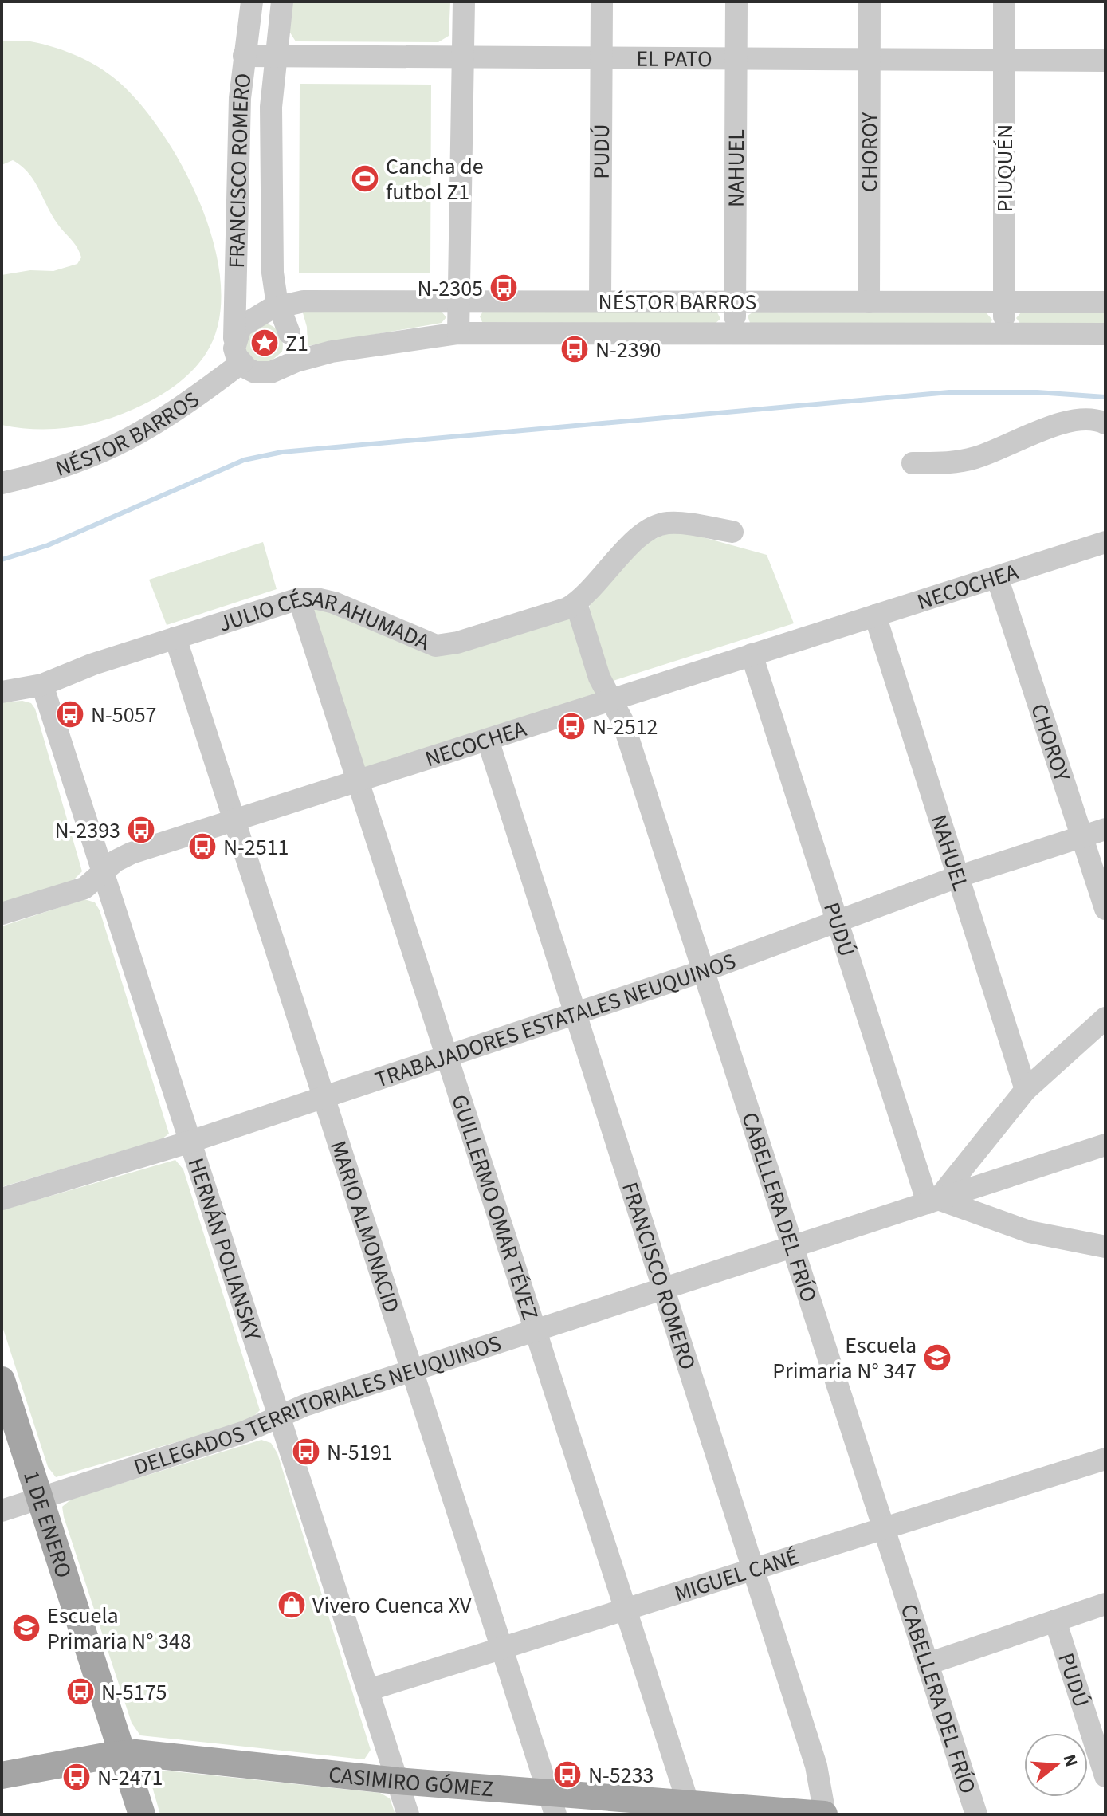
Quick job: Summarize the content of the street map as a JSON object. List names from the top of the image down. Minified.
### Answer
{"streets":{"main road":["1 DE ENERO","CASIMIRO GÓMEZ"],"street":["EL PATO","PUDÚ","CHOROY","NAHUEL","PIUQUÉN","FRANCISCO ROMERO","NÉSTOR BARROS","NECOCHEA","JULIO CÉSAR AHUMADA","TRABAJADORES ESTATALES NEUQUINOS","GUILLERMO OMAR TÉVEZ","CABELLERA DEL FRÍO","MARIO ALMONACID","HERNÁN POLIANSKY","DELEGADOS TERRITORIALES NEUQUINOS","MIGUEL CANÉ"]},"crossings":[["EL PATO","PUDÚ"],["EL PATO","CHOROY"],["EL PATO","NAHUEL"],["EL PATO","PIUQUÉN"],["EL PATO","FRANCISCO ROMERO"],["PUDÚ","NÉSTOR BARROS"],["PUDÚ","NECOCHEA"],["PUDÚ","TRABAJADORES ESTATALES NEUQUINOS"],["PUDÚ","DELEGADOS TERRITORIALES NEUQUINOS"],["CHOROY","NÉSTOR BARROS"],["CHOROY","NECOCHEA"],["CHOROY","TRABAJADORES ESTATALES NEUQUINOS"],["NAHUEL","NÉSTOR BARROS"],["NAHUEL","NECOCHEA"],["NAHUEL","TRABAJADORES ESTATALES NEUQUINOS"],["PIUQUÉN","NÉSTOR BARROS"],["FRANCISCO ROMERO","NÉSTOR BARROS"],["FRANCISCO ROMERO","NECOCHEA"],["FRANCISCO ROMERO","TRABAJADORES ESTATALES NEUQUINOS"],["FRANCISCO ROMERO","DELEGADOS TERRITORIALES NEUQUINOS"],["FRANCISCO ROMERO","MIGUEL CANÉ"],["FRANCISCO ROMERO","CASIMIRO GÓMEZ"],["NECOCHEA","GUILLERMO OMAR TÉVEZ"],["NECOCHEA","CABELLERA DEL FRÍO"],["NECOCHEA","MARIO ALMONACID"],["NECOCHEA","HERNÁN POLIANSKY"],["JULIO CÉSAR AHUMADA","GUILLERMO OMAR TÉVEZ"],["JULIO CÉSAR AHUMADA","CABELLERA DEL FRÍO"],["JULIO CÉSAR AHUMADA","MARIO ALMONACID"],["JULIO CÉSAR AHUMADA","HERNÁN POLIANSKY"],["TRABAJADORES ESTATALES NEUQUINOS","GUILLERMO OMAR TÉVEZ"],["TRABAJADORES ESTATALES NEUQUINOS","CABELLERA DEL FRÍO"],["TRABAJADORES ESTATALES NEUQUINOS","MARIO ALMONACID"],["TRABAJADORES ESTATALES NEUQUINOS","HERNÁN POLIANSKY"],["GUILLERMO OMAR TÉVEZ","DELEGADOS TERRITORIALES NEUQUINOS"],["GUILLERMO OMAR TÉVEZ","MIGUEL CANÉ"],["GUILLERMO OMAR TÉVEZ","CASIMIRO GÓMEZ"],["CABELLERA DEL FRÍO","DELEGADOS TERRITORIALES NEUQUINOS"],["CABELLERA DEL FRÍO","MIGUEL CANÉ"],["MARIO ALMONACID","DELEGADOS TERRITORIALES NEUQUINOS"],["MARIO ALMONACID","MIGUEL CANÉ"],["MARIO ALMONACID","CASIMIRO GÓMEZ"],["HERNÁN POLIANSKY","DELEGADOS TERRITORIALES NEUQUINOS"],["HERNÁN POLIANSKY","MIGUEL CANÉ"],["HERNÁN POLIANSKY","CASIMIRO GÓMEZ"],["DELEGADOS TERRITORIALES NEUQUINOS","1 DE ENERO"],["1 DE ENERO","CASIMIRO GÓMEZ"]],"places":{"sports":["Cancha de futbol Z1"],"bus stop":["N-2305","N-2390","N-5057","N-2512","N-2393","N-2511","N-5191","N-5175","N-5233","N-2471"],"place":["Z1"],"school or university":["Escuela Primaria N° 347","Escuela Primaria N° 348"],"shop":["Vivero Cuenca XV"]},"north":"right"}
